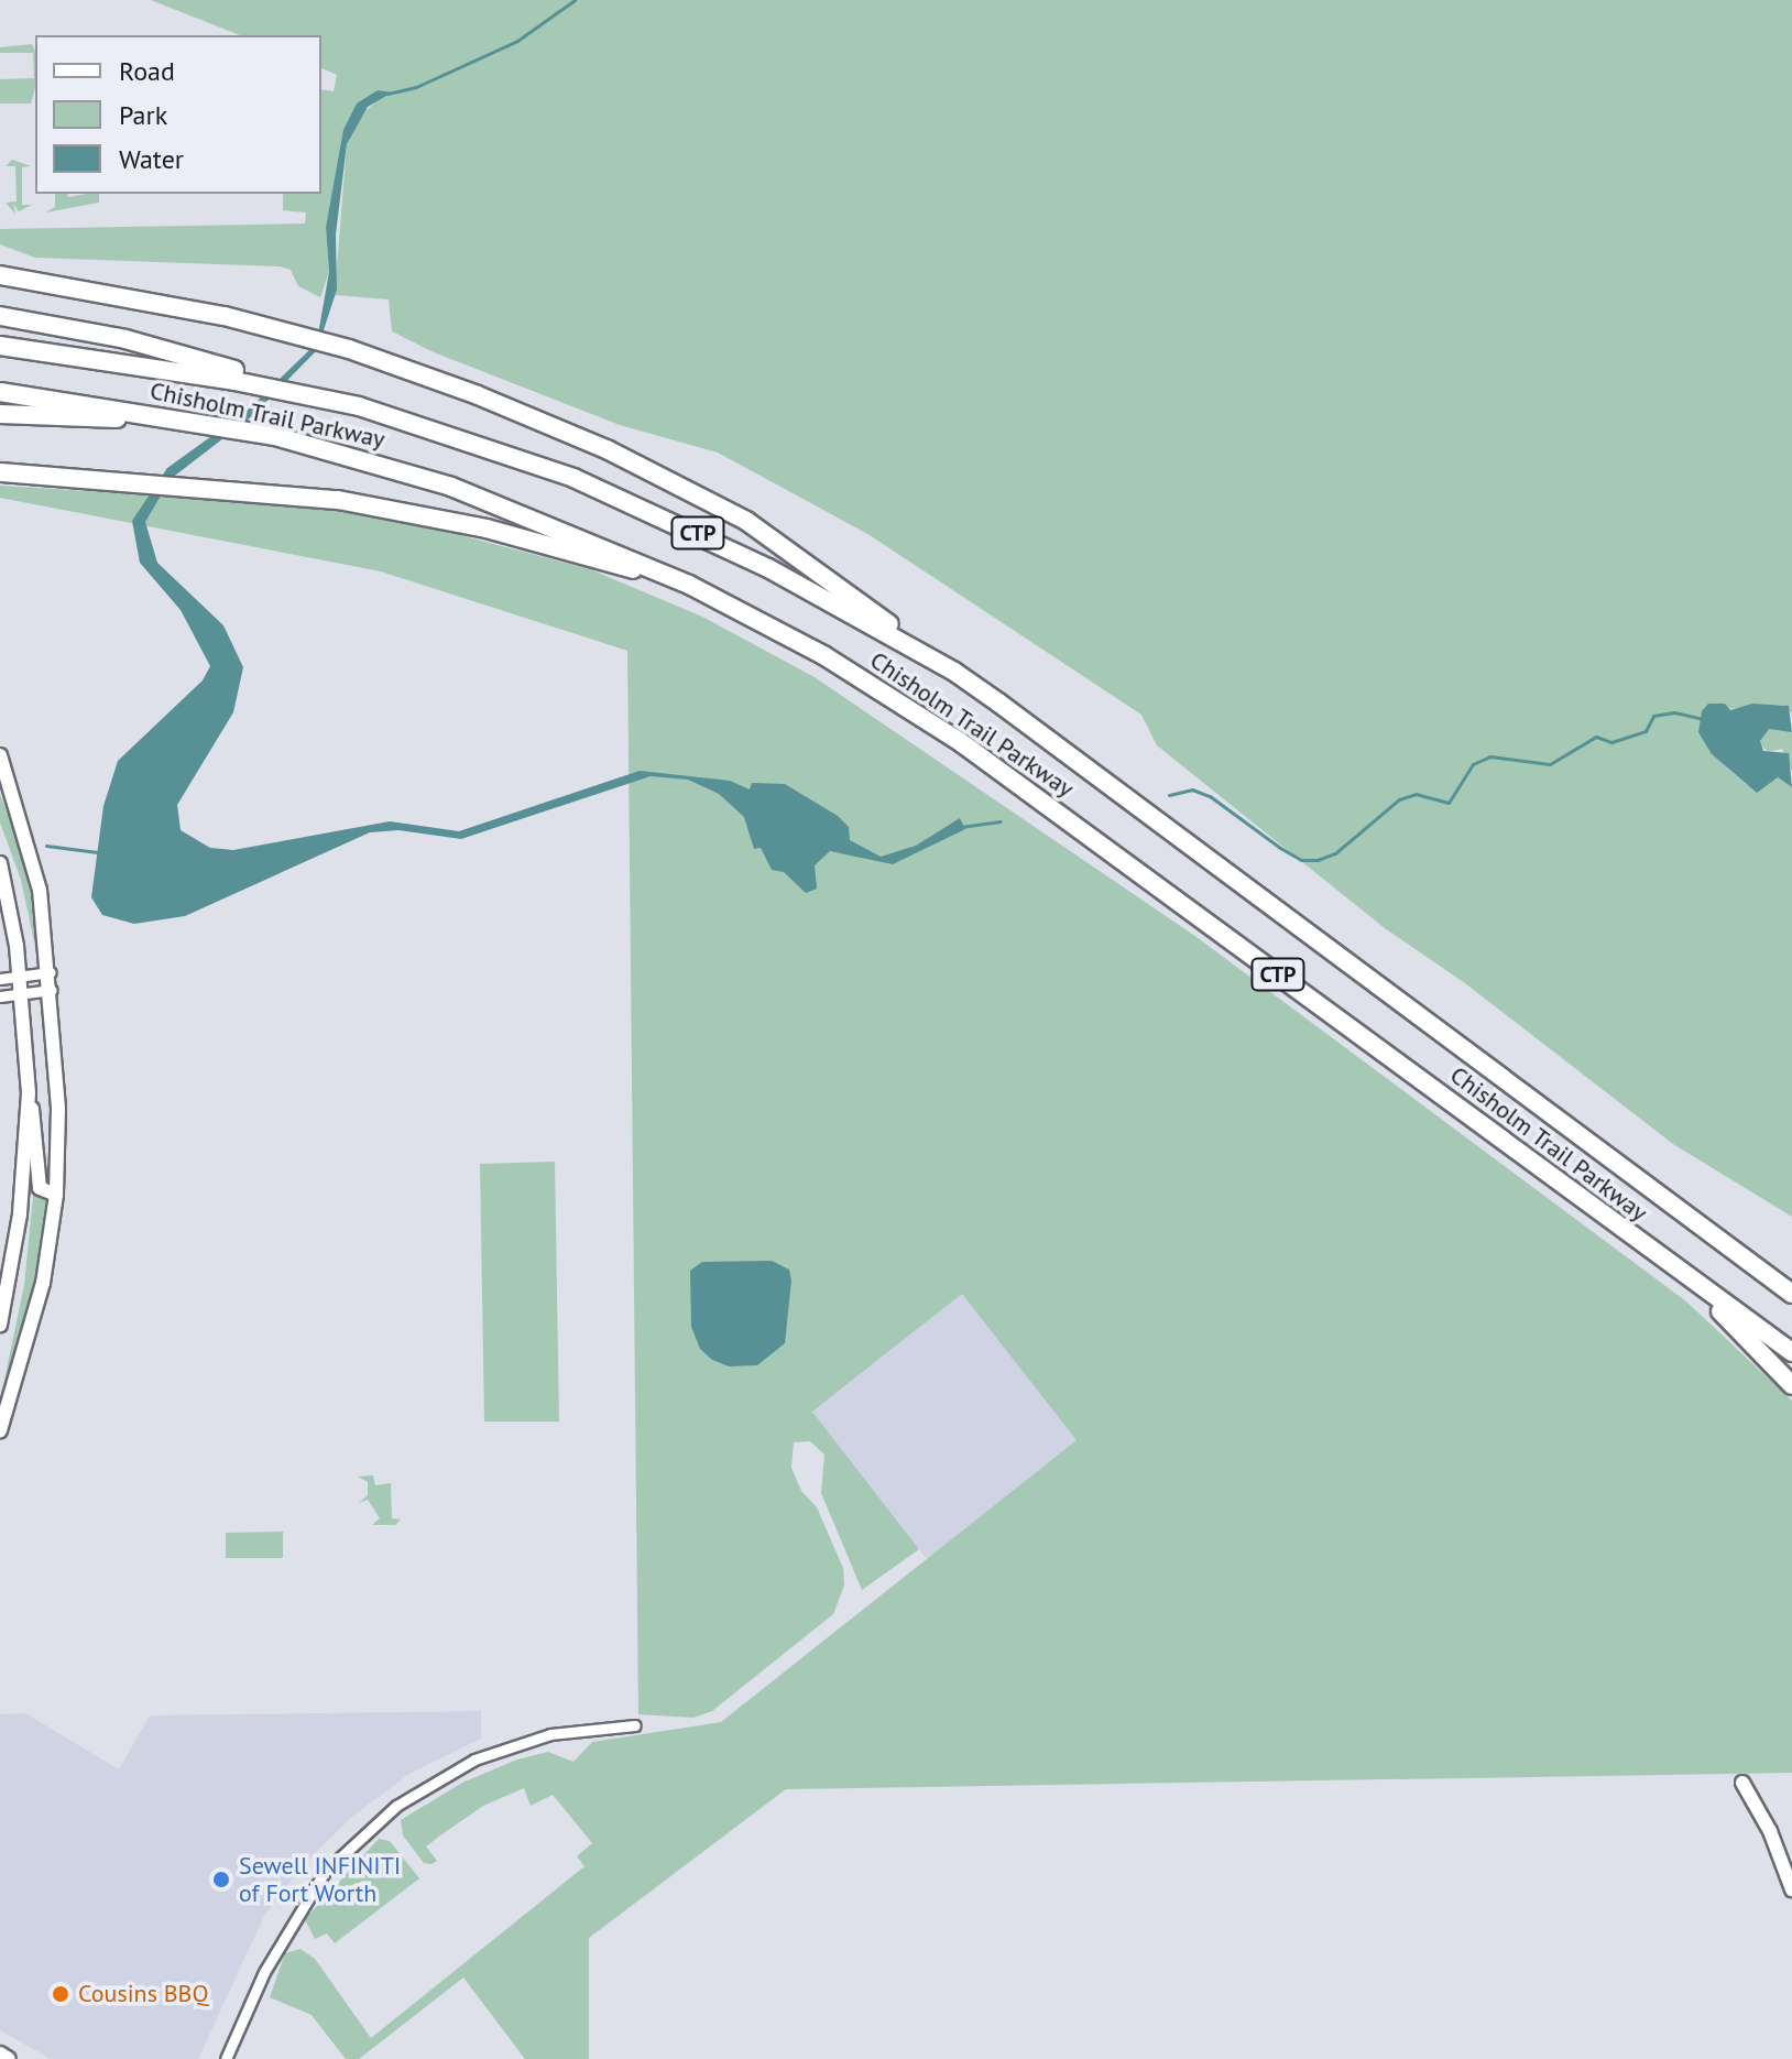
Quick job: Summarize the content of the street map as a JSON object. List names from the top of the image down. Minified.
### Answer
{"streets":{"highway":["Chisholm Trail Parkway","CTP"]},"places":["Sewell INFINITI of Fort Worth","Cousins BBQ"],"legend":["Road","Park","Water"]}
